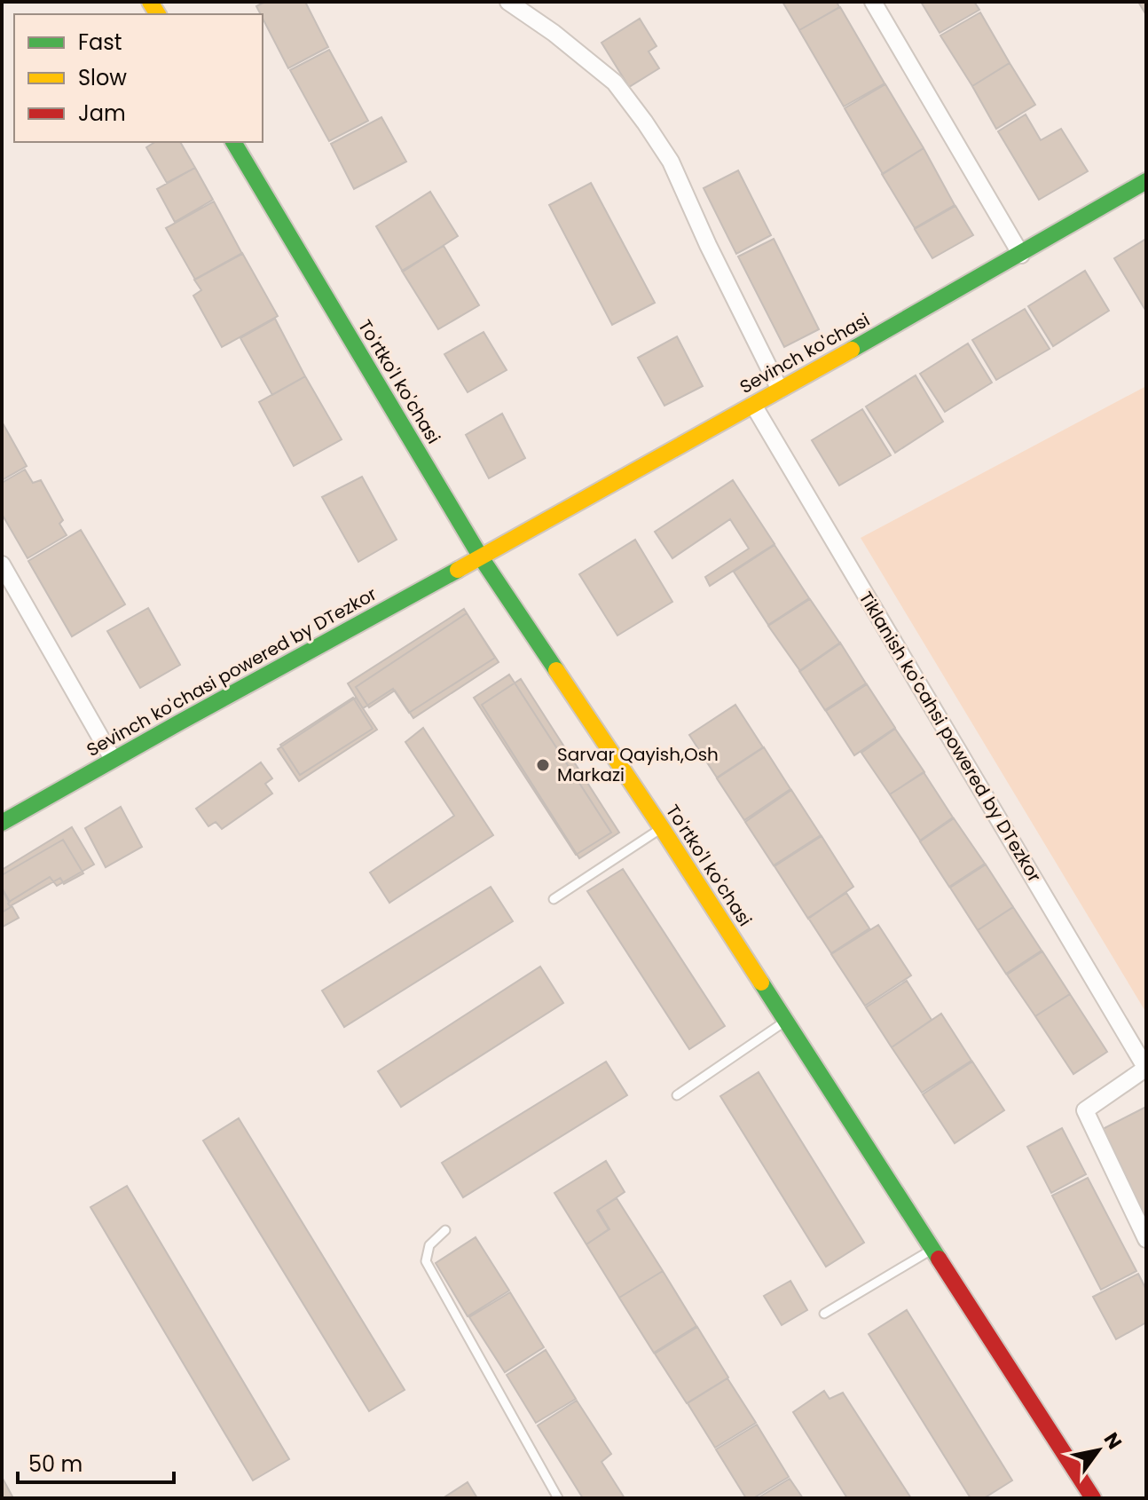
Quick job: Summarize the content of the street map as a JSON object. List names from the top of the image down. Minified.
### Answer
{"streets":{"street":["Sevinch ko'chasi","To'rtko'l ko'chasi","Sevinch ko'chasi powered by DTezkor","Tiklanish ko'cahsi powered by DTezkor"]},"crossings":[["Sevinch ko'chasi","To'rtko'l ko'chasi"],["Sevinch ko'chasi","Sevinch ko'chasi powered by DTezkor"],["Sevinch ko'chasi","Tiklanish ko'cahsi powered by DTezkor"],["To'rtko'l ko'chasi","Sevinch ko'chasi powered by DTezkor"]],"places":["Sarvar Qayish,Osh Markazi"],"legend":["Fast","Slow","Jam"],"scale_bar":"50 m","north":"top right"}
